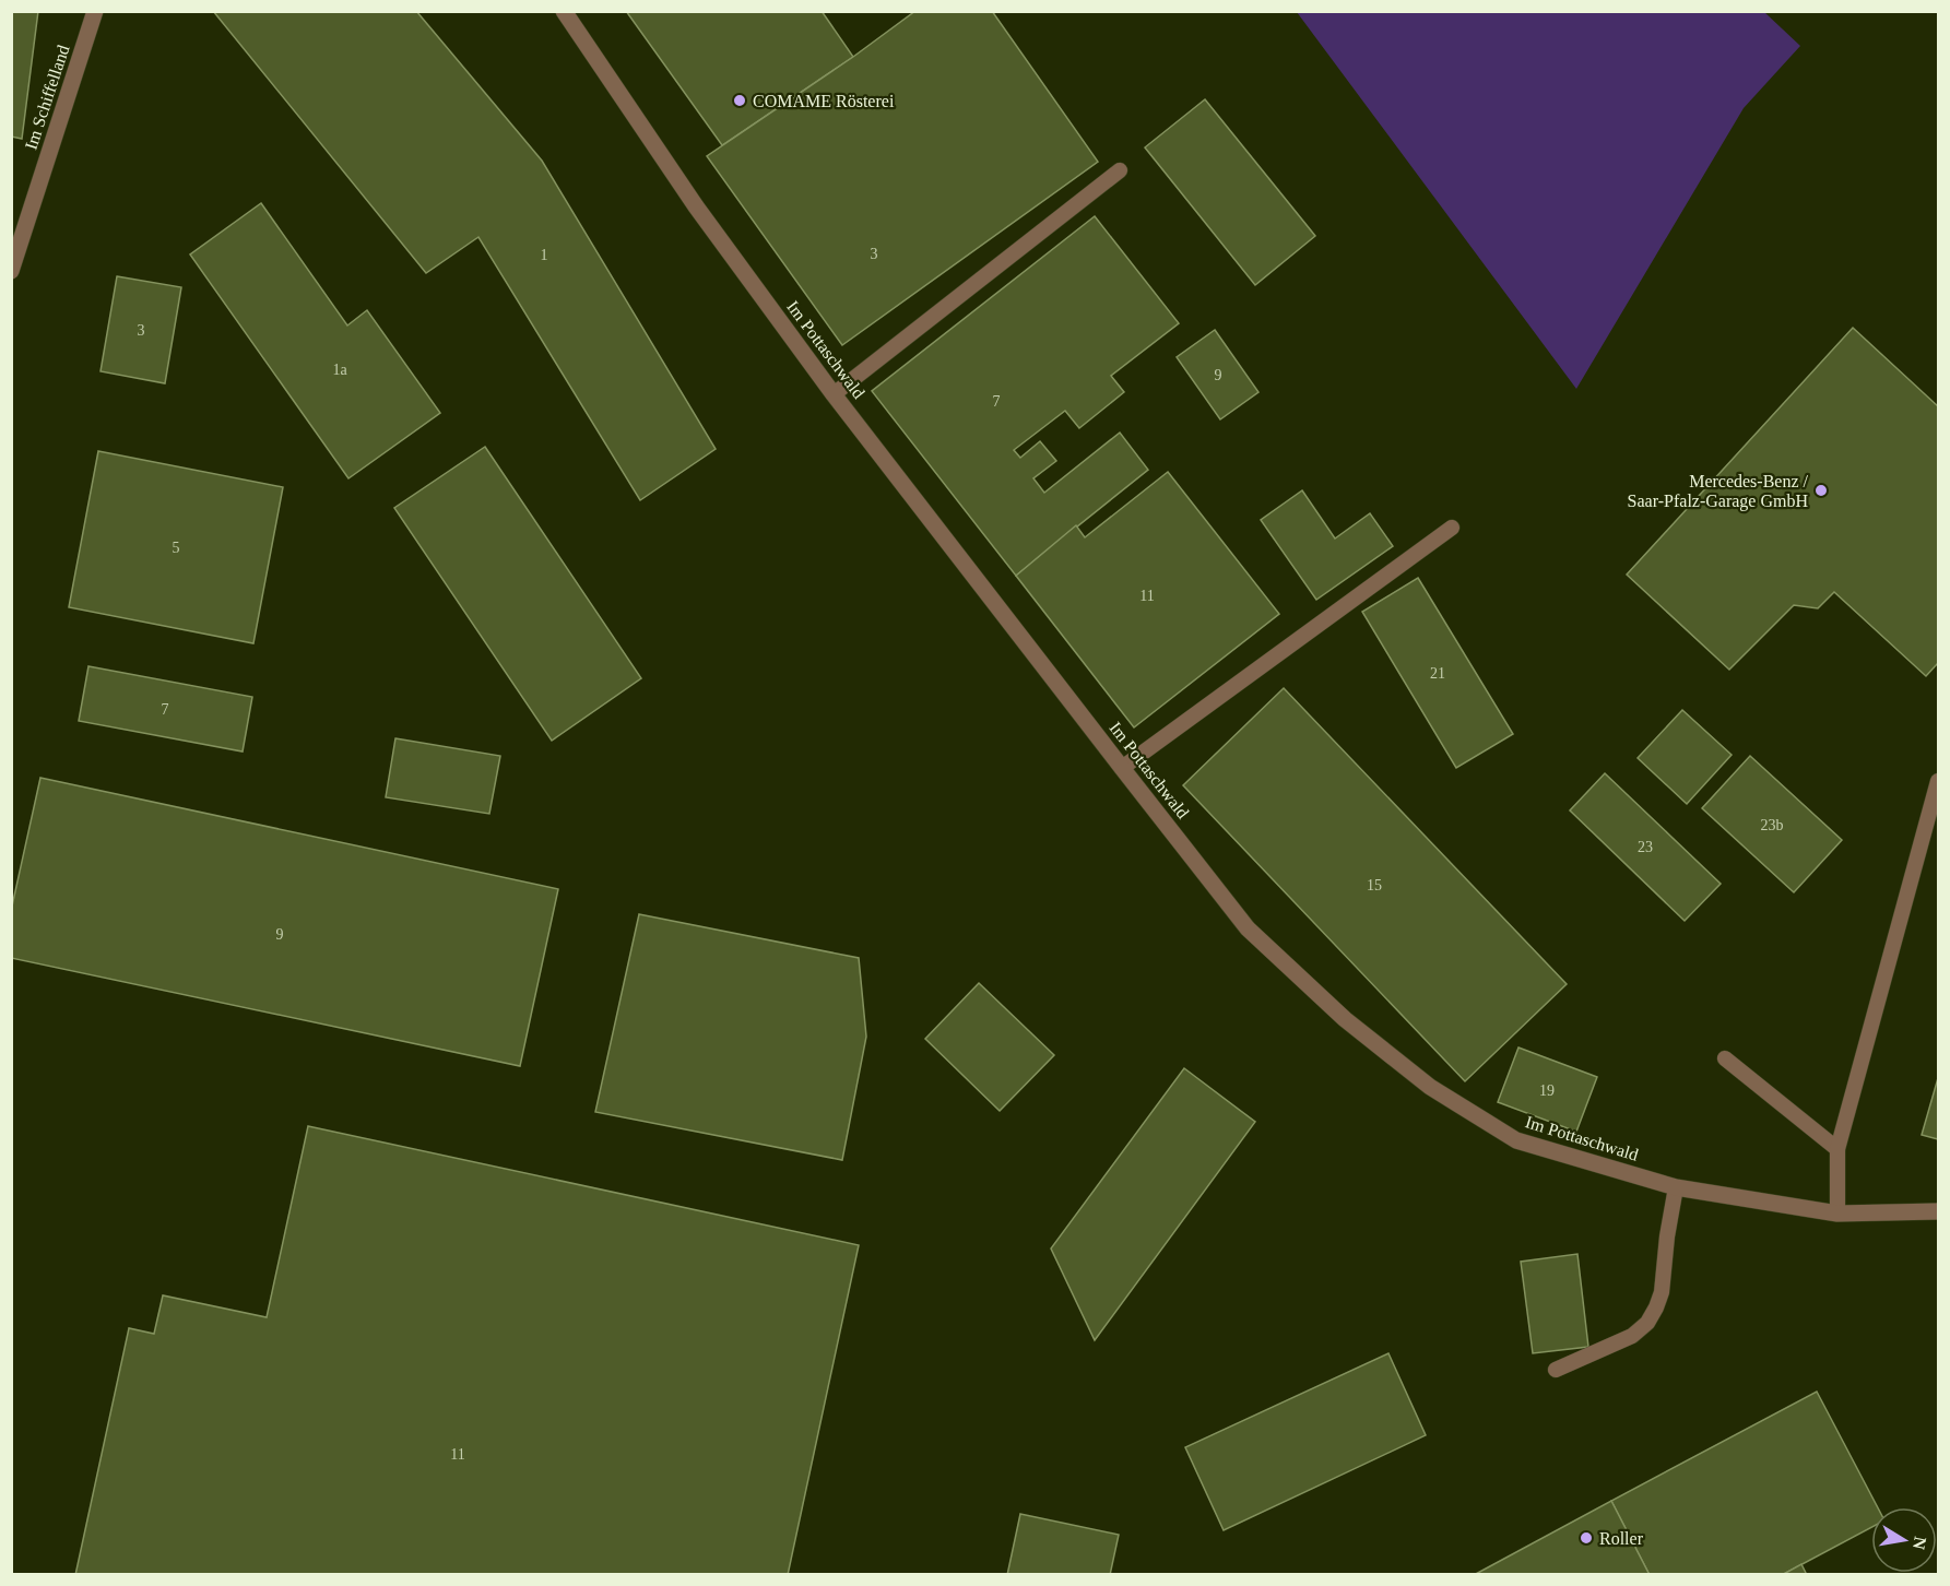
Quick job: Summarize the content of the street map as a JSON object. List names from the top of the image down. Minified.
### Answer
{"streets":{"street":["Im Schiffelland","Im Pottaschwald"]},"places":["COMAME Rösterei","Mercedes-Benz / Saar-Pfalz-Garage GmbH","Roller"],"house_numbers":["3","1","3","1a","9","7","5","11","21","7","23b","23","15","9","19","11"],"north":"right"}
